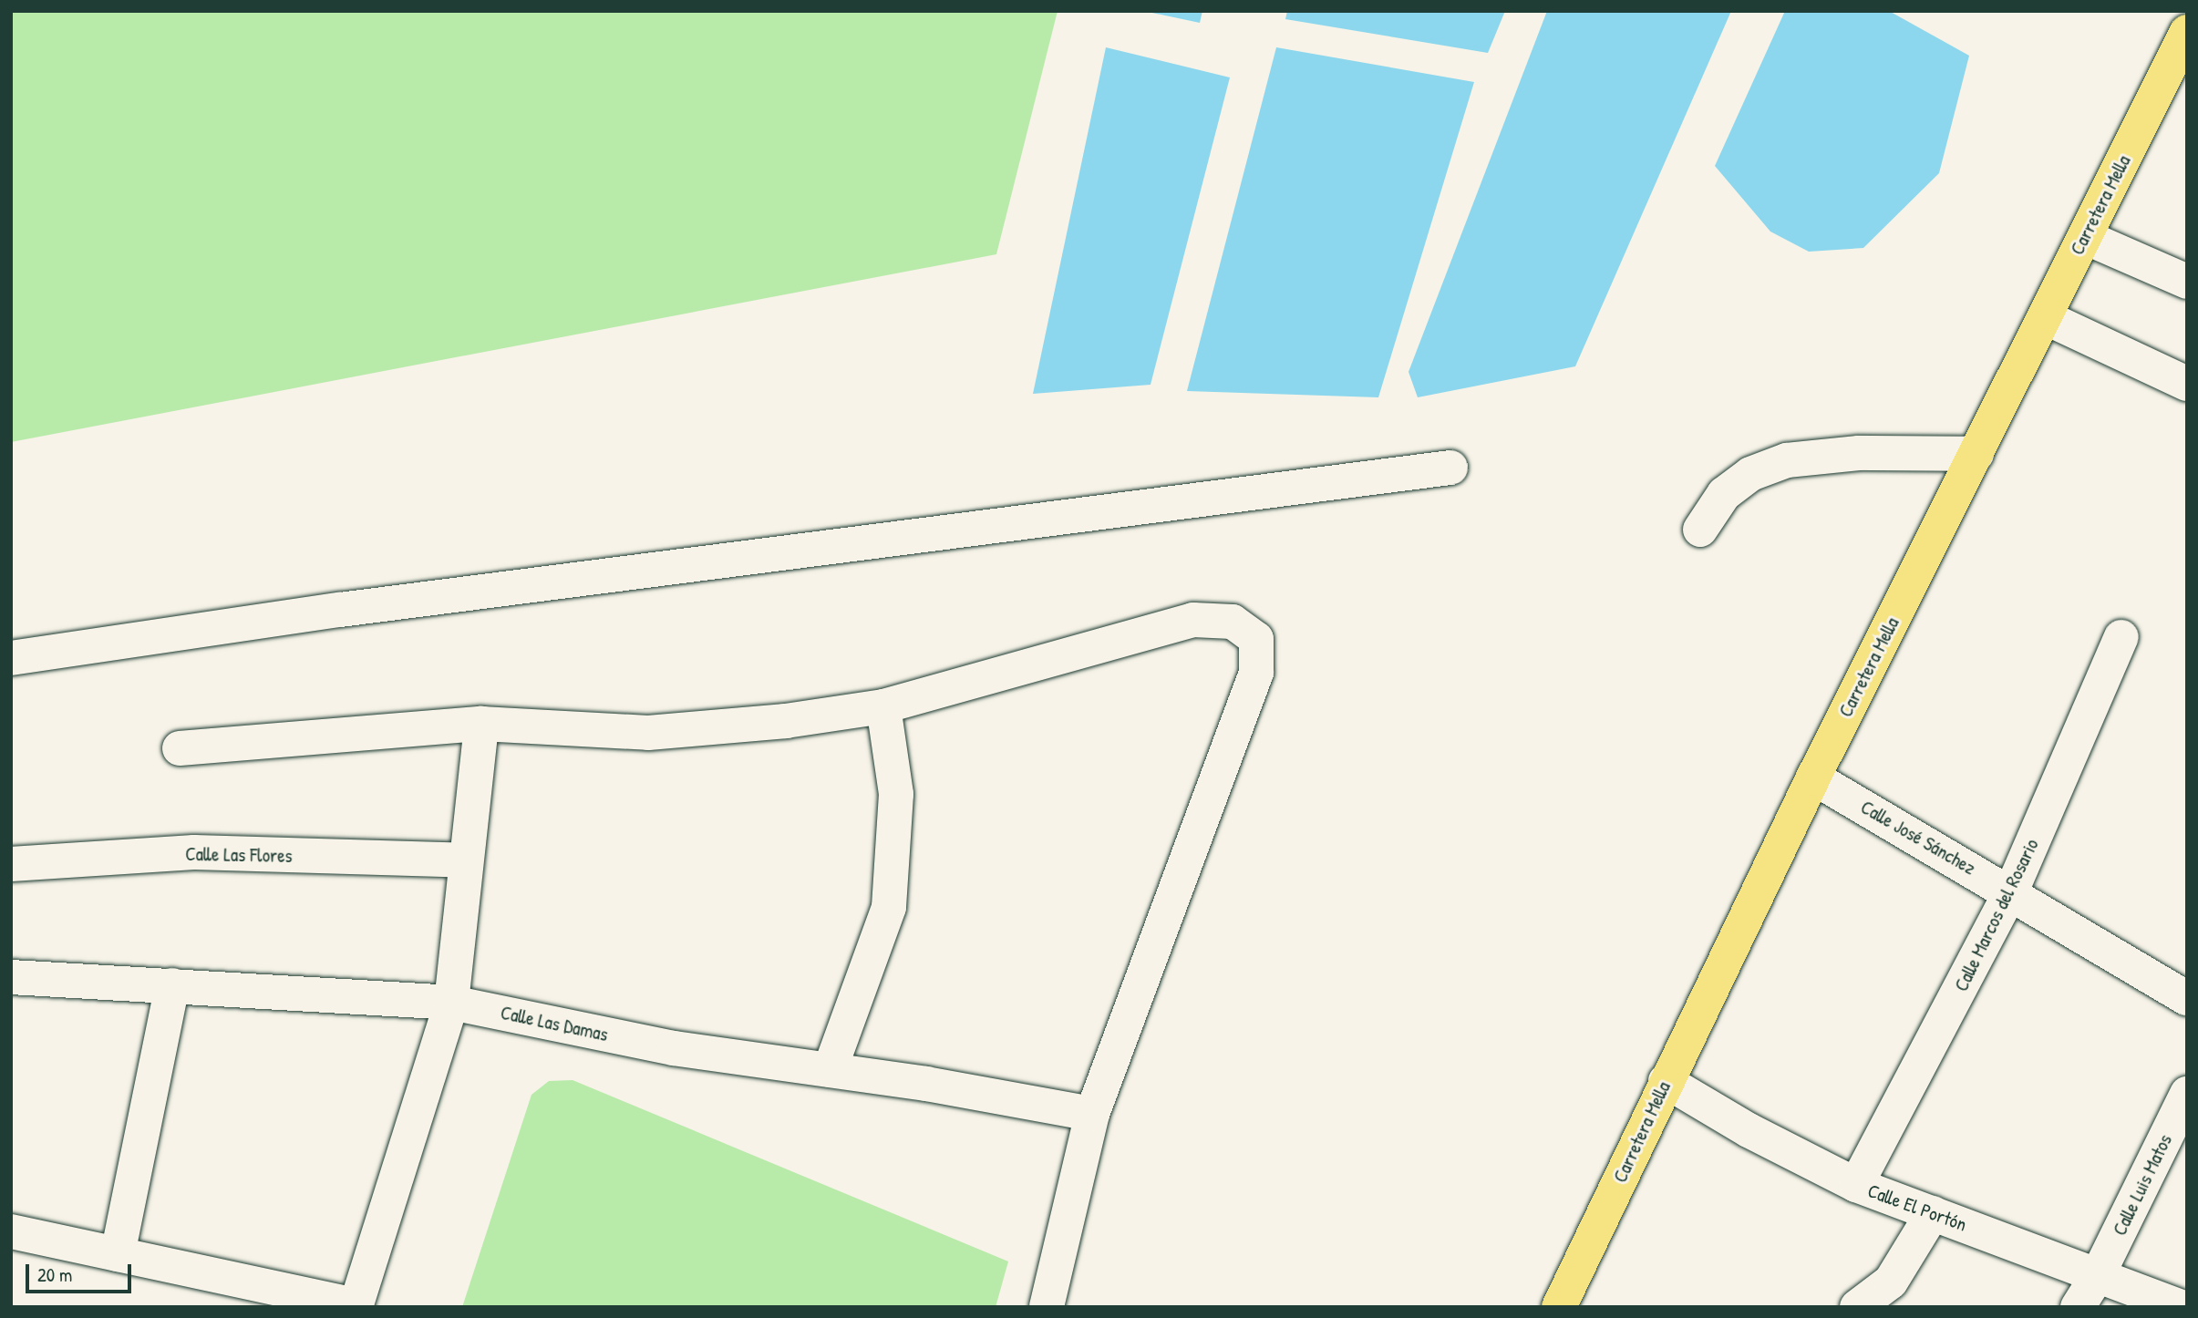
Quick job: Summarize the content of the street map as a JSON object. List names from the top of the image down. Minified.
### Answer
{"streets":{"main road":["Carretera Mella"],"street":["Calle José Sánchez","Calle Las Flores","Calle Marcos del Rosario","Calle Las Damas","Calle Luis Matos","Calle El Portón"]},"crossings":[["Carretera Mella","Calle José Sánchez"],["Carretera Mella","Calle El Portón"],["Calle José Sánchez","Calle Marcos del Rosario"],["Calle Marcos del Rosario","Calle El Portón"],["Calle Luis Matos","Calle El Portón"]],"scale_bar":"20 m"}
